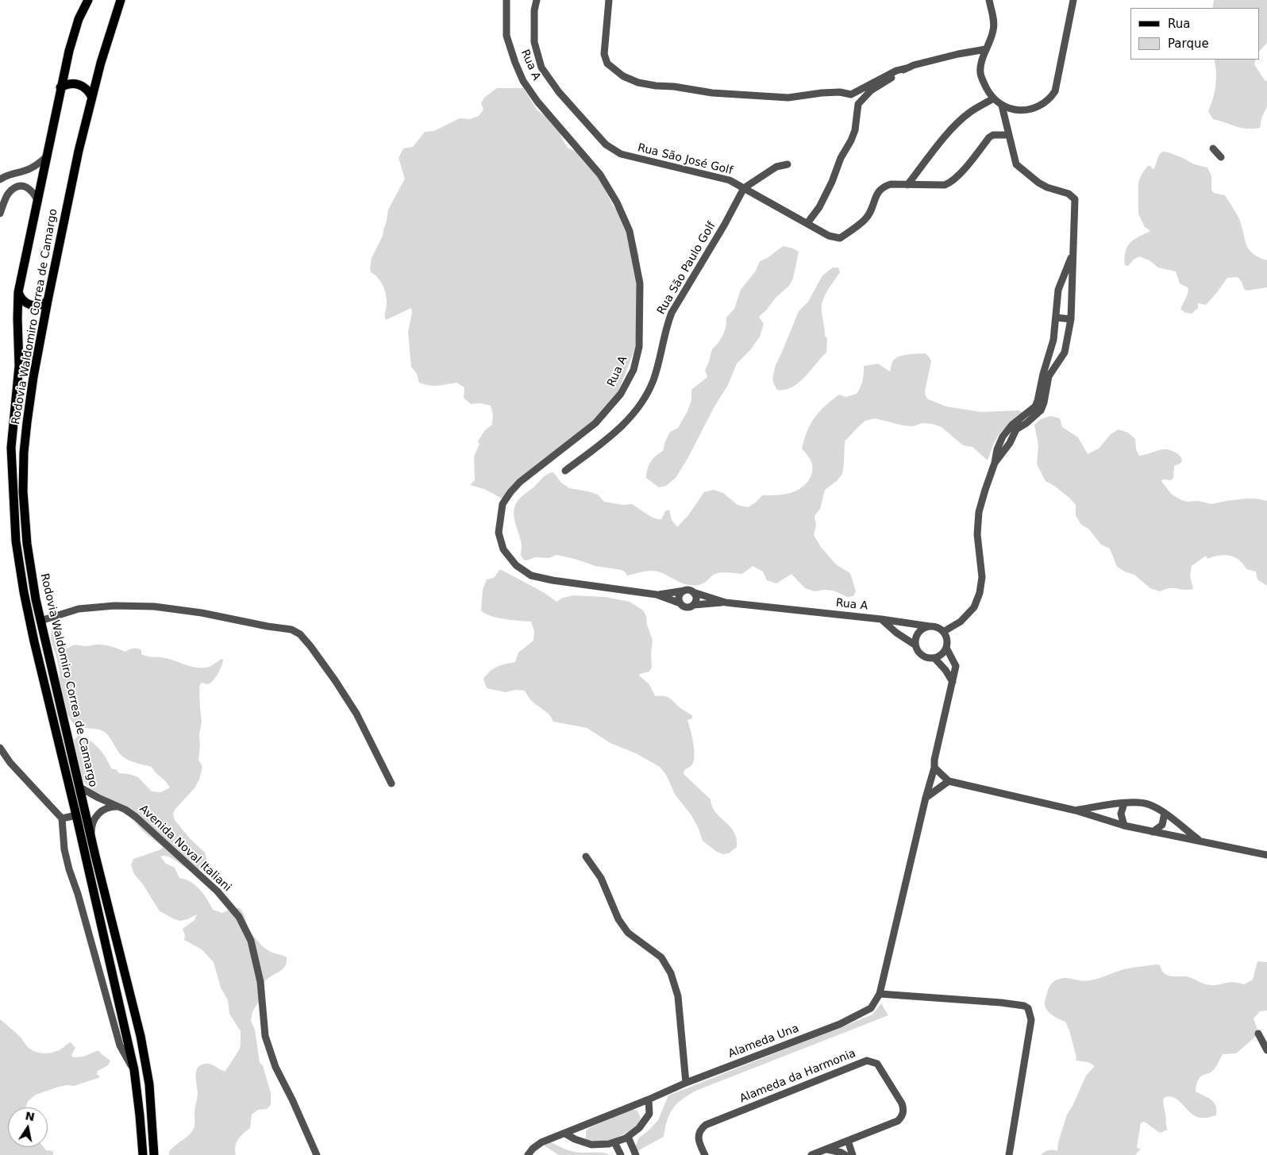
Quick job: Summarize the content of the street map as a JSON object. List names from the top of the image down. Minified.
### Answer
{"streets":{"main road":["Rodovia Waldomiro Correa de Camargo"],"street":["Rua A","Rua São José Golf","Rua São Paulo Golf","Avenida Noval Italiani","Alameda Una","Alameda da Harmonia"]},"crossings":[["Rua São José Golf","Rua São Paulo Golf"],["Rodovia Waldomiro Correa de Camargo","Avenida Noval Italiani"]],"legend":["Rua","Parque"],"north":"top"}
